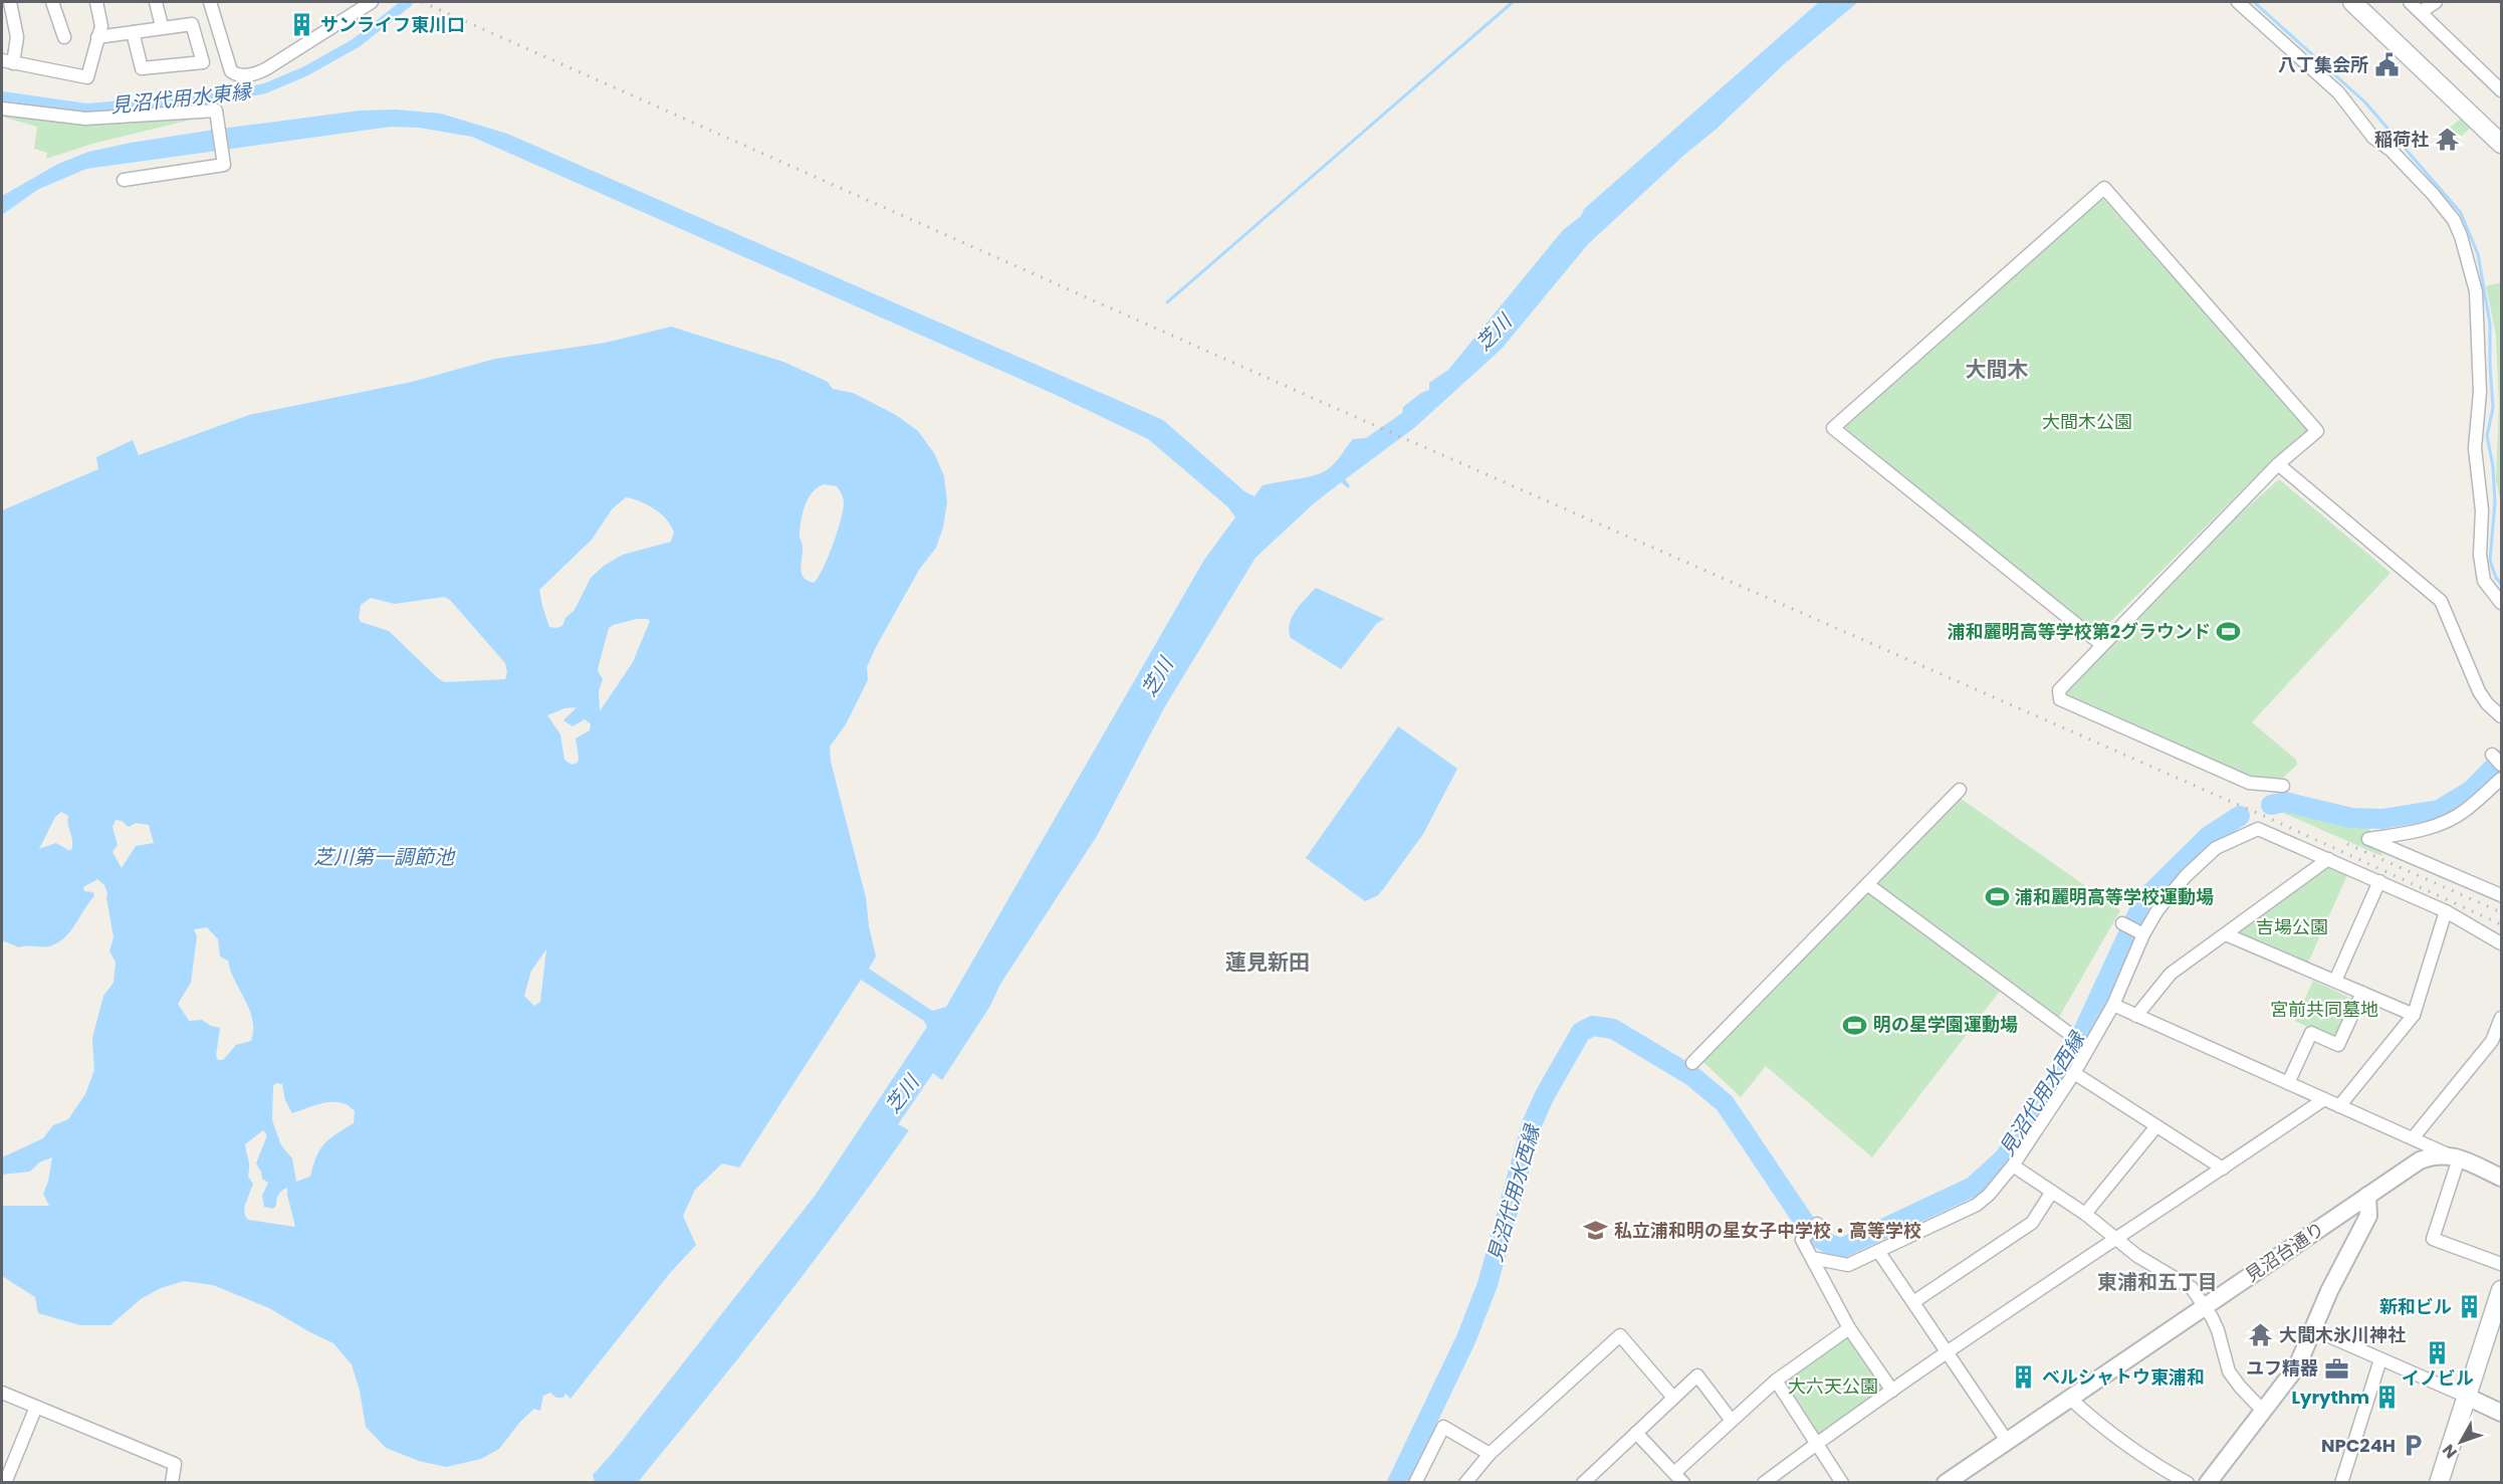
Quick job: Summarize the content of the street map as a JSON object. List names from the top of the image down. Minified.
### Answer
{"streets":{"street":["見沼台通り"]},"districts":["大間木","蓮見新田","東浦和五丁目"],"water":["見沼代用水東縁","芝川","芝川第一調節池","見沼代用水西縁"],"parks":["大間木公園","吉場公園","宮前共同墓地","大六天公園"],"places":{"building":["サンライフ東川口","新和ビル","イノビル","ベルシャトウ東浦和","Lyrythm"],"public building":["八丁集会所"],"temple":["稲荷社","大間木氷川神社"],"sports":["浦和麗明高等学校第2グラウンド","浦和麗明高等学校運動場","明の星学園運動場"],"school or university":["私立浦和明の星女子中学校・高等学校"],"office":["ユフ精器"],"parking":["NPC24H"]},"north":"bottom left"}
